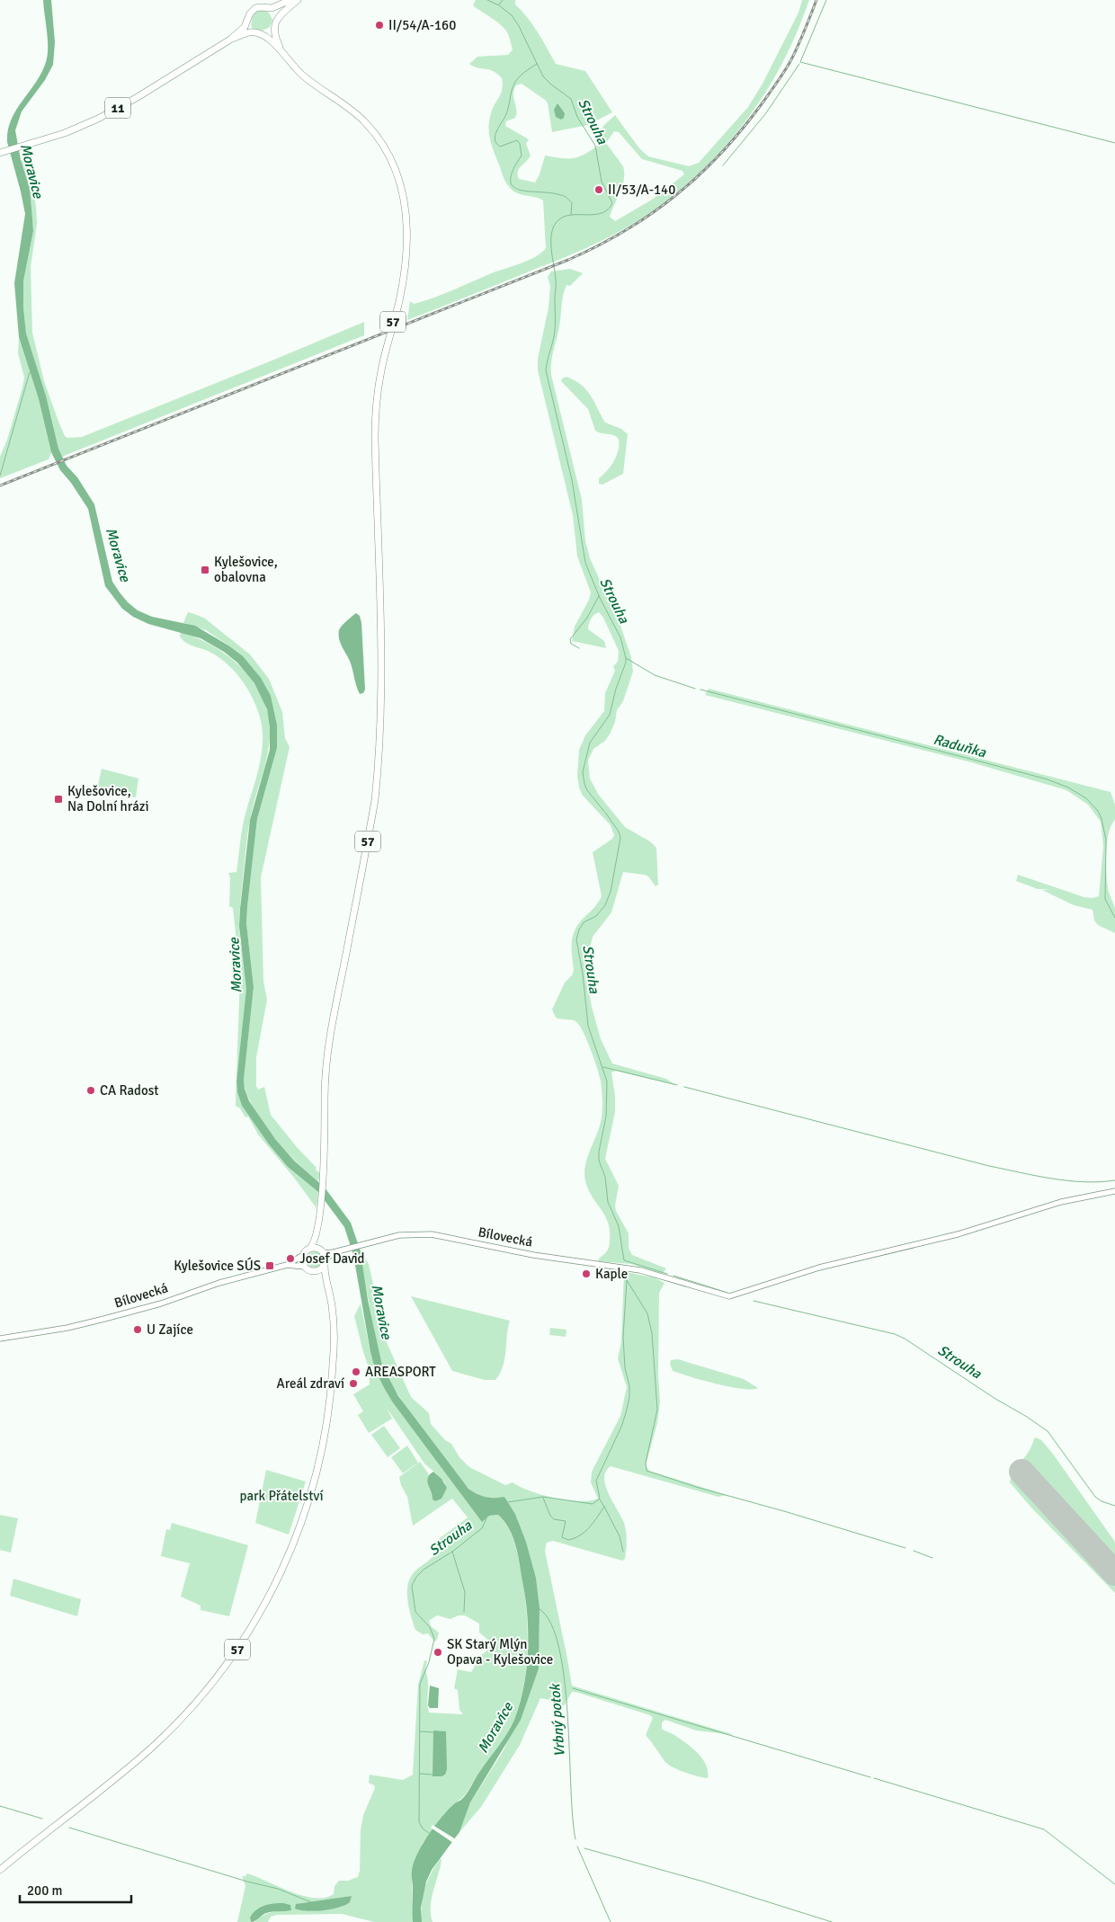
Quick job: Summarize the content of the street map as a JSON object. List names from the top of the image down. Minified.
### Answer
{"streets":{"main road":["11","57","Bílovecká"]},"crossings":[["11","57"],["57","Bílovecká"]],"water":["Strouha","Moravice","Raduňka","Vrbný potok"],"parks":["park Přátelství"],"places":{"other":["II/54/A-160","II/53/A-140","CA Radost","Josef David","Kaple","U Zajíce","AREASPORT","Areál zdraví","SK Starý Mlýn Opava - Kylešovice"],"transit":["Kylešovice, obalovna","Kylešovice, Na Dolní hrázi","Kylešovice SÚS"]},"scale_bar":"200 m"}
